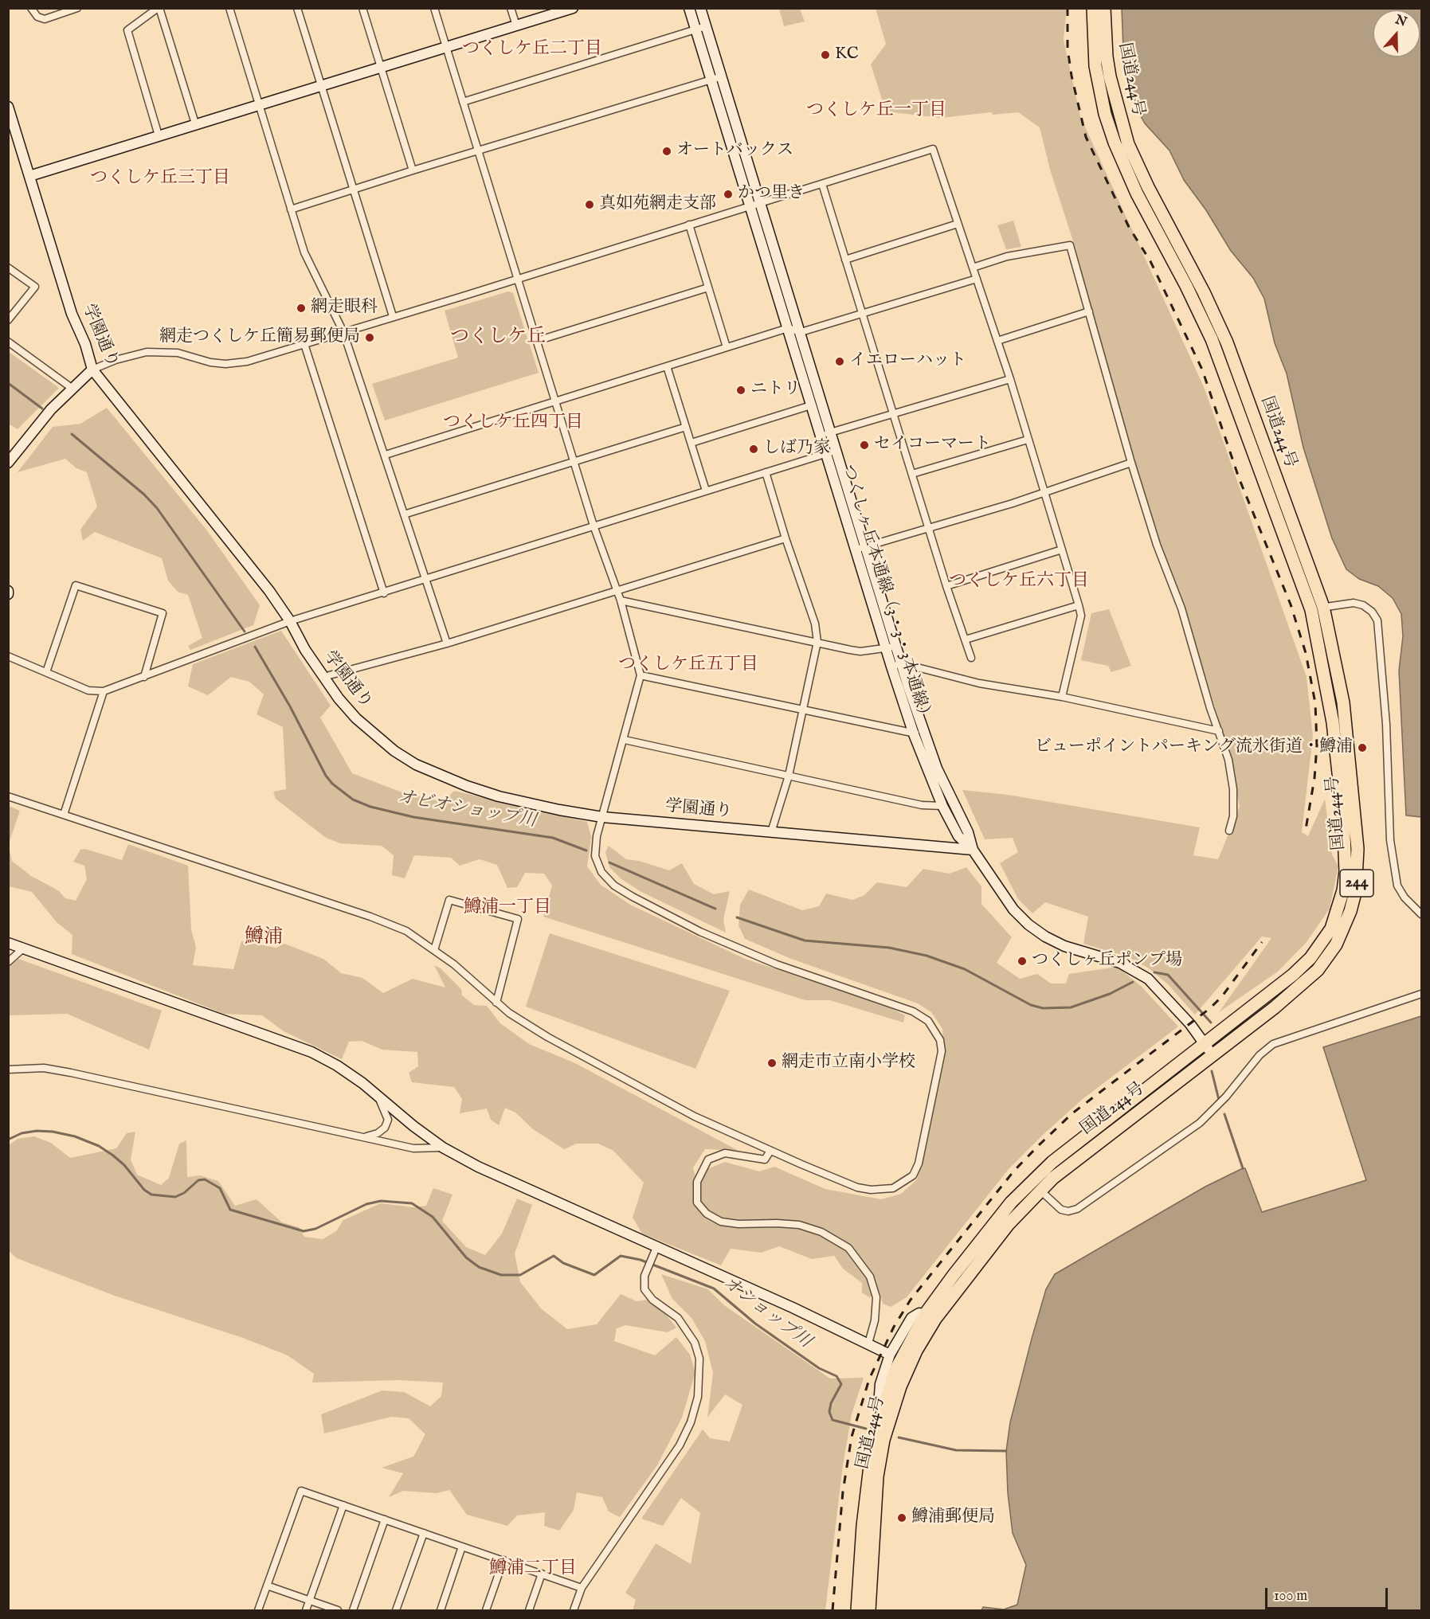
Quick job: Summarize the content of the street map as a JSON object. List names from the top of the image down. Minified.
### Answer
{"streets":{"highway":["国道244号","244"],"street":["学園通り","つくしヶ丘本通線（3・3・3本通線）"]},"crossings":[["国道244号","つくしヶ丘本通線（3・3・3本通線）"],["学園通り","つくしヶ丘本通線（3・3・3本通線）"]],"districts":["つくしケ丘二丁目","つくしケ丘一丁目","つくしケ丘三丁目","つくしケ丘","つくしケ丘四丁目","つくしケ丘六丁目","つくしケ丘五丁目","鱒浦一丁目","鱒浦","鱒浦二丁目"],"water":["オビオショップ川","オショップ川"],"places":["KC","オートバックス","かつ里き","真如苑網走支部","網走眼科","網走つくしケ丘簡易郵便局","イエローハット","ニトリ","セイコーマート","しば乃家","ビューポイントパーキング流氷街道・鱒浦","つくしヶ丘ポンプ場","網走市立南小学校","鱒浦郵便局"],"scale_bar":"100 m","north":"top"}
